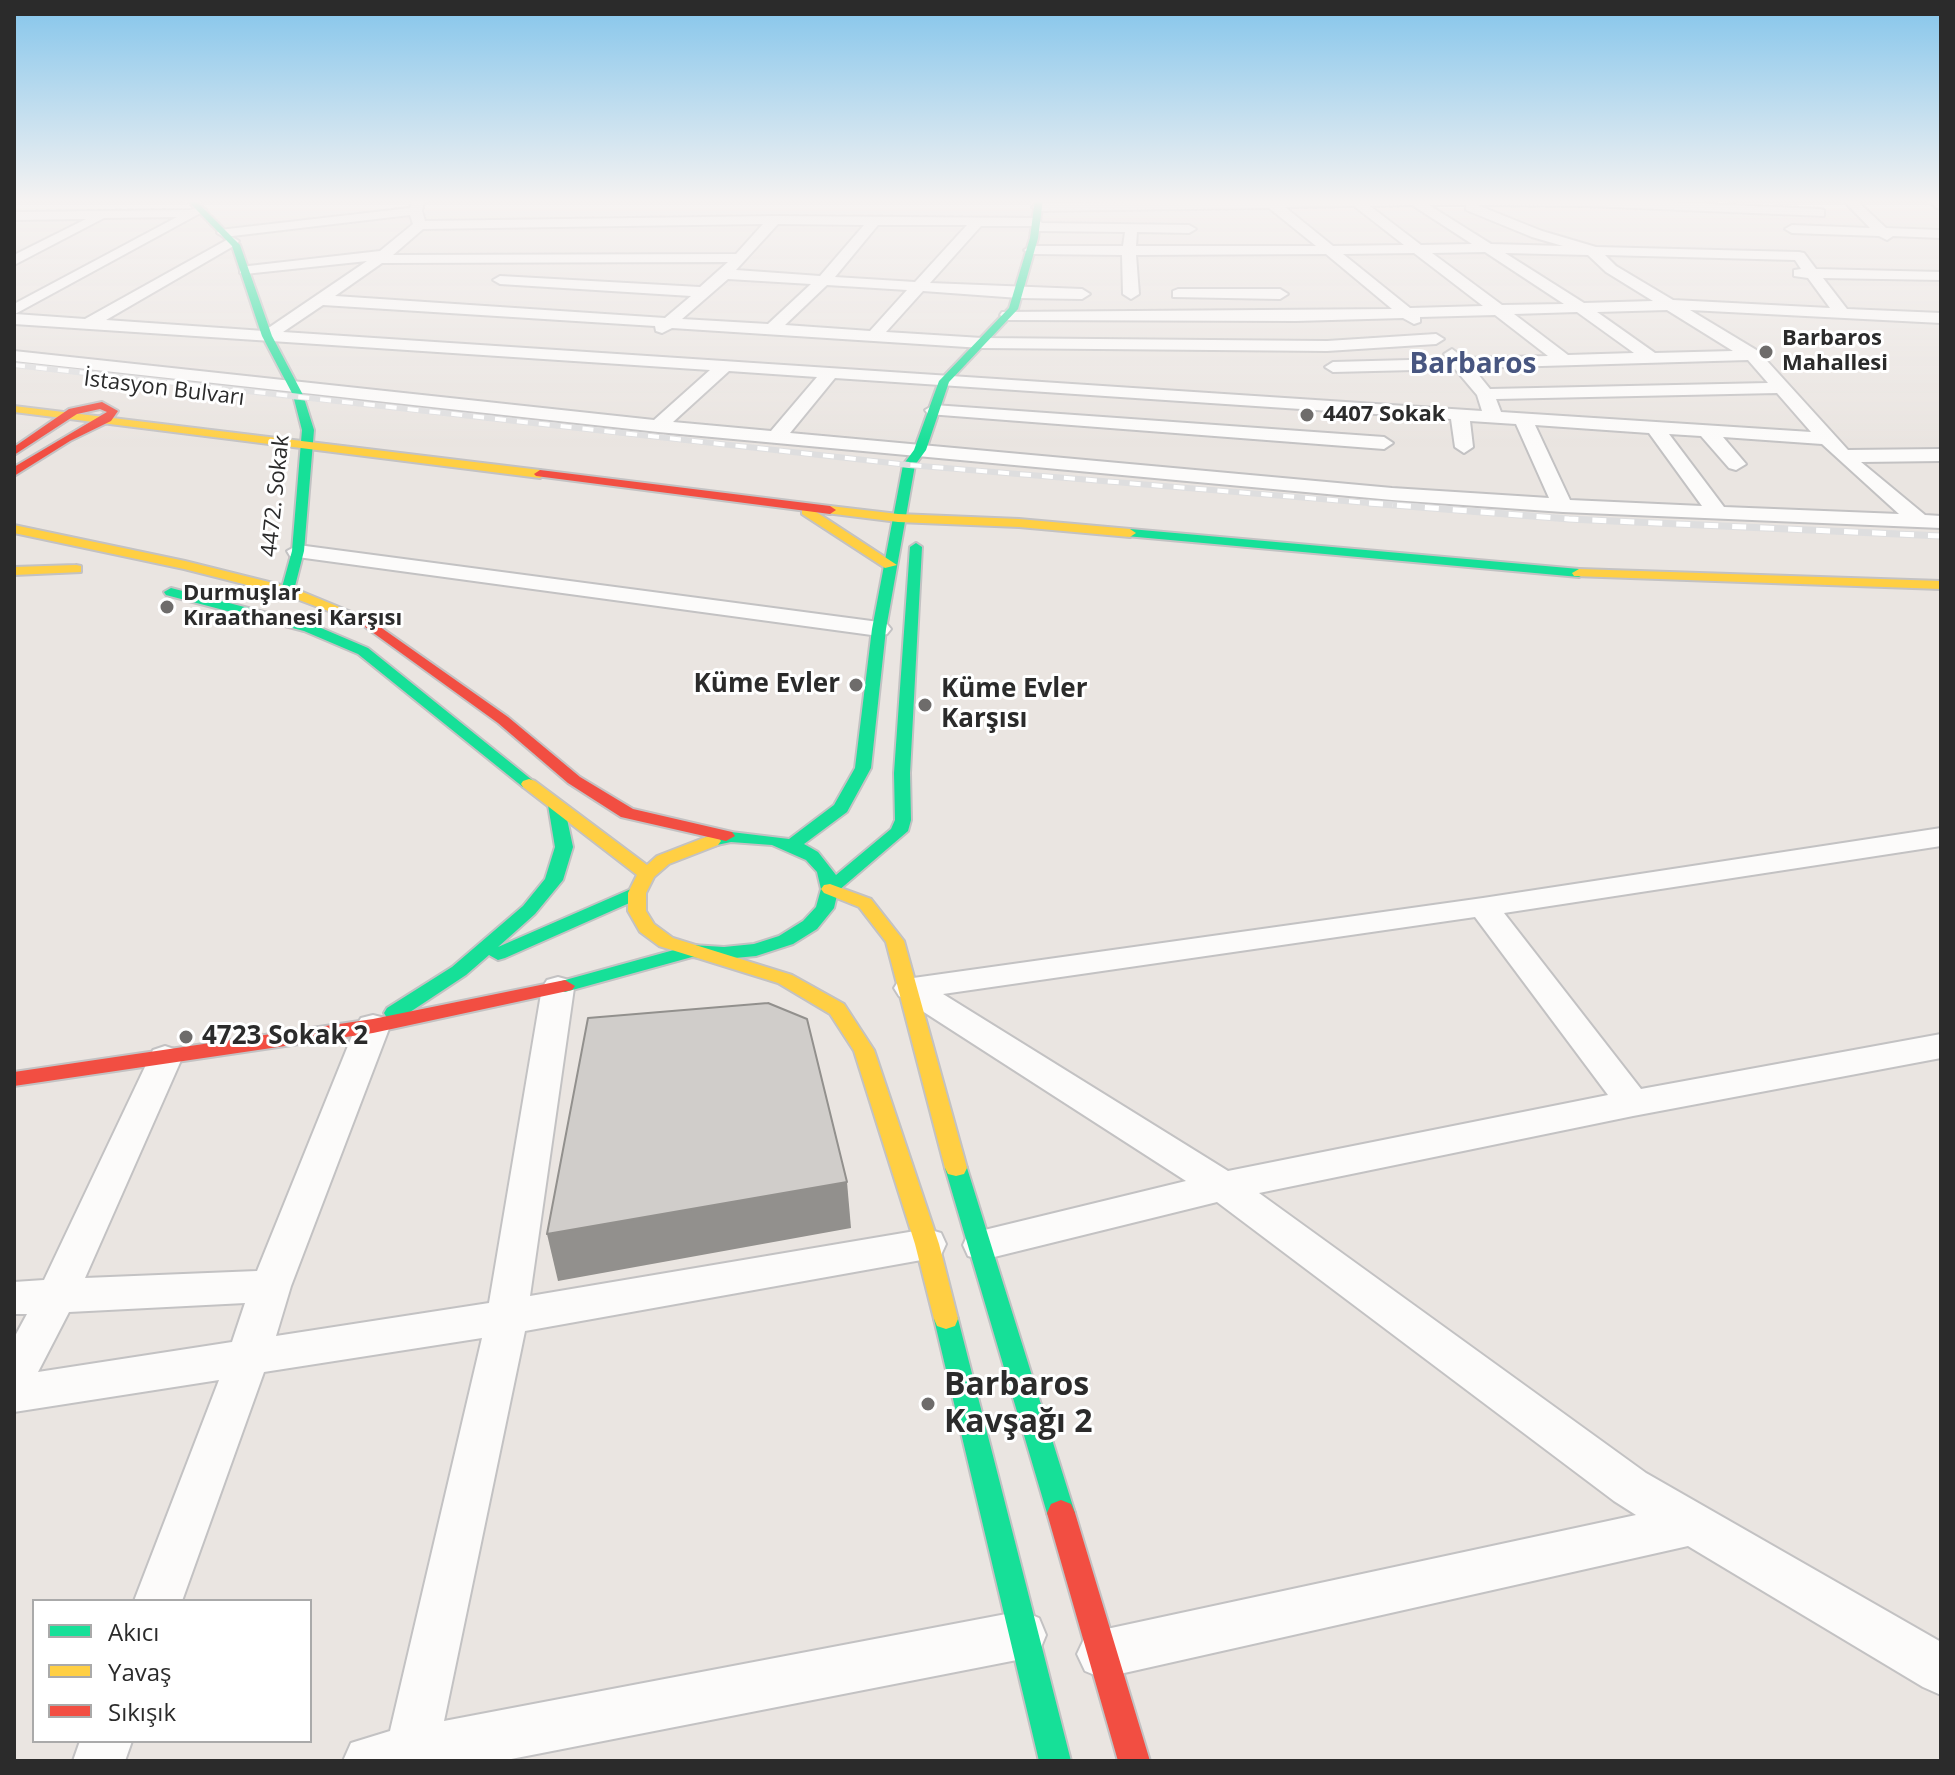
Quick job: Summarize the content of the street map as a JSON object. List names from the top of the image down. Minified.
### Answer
{"streets":{"street":["İstasyon Bulvarı","4472. Sokak"]},"crossings":[["İstasyon Bulvarı","4472. Sokak"]],"districts":["Barbaros"],"places":["Barbaros Mahallesi","4407 Sokak","Durmuşlar Kıraathanesi Karşısı","Küme Evler","Küme Evler Karşısı","4723 Sokak 2","Barbaros Kavşağı 2"],"legend":["Akıcı","Yavaş","Sıkışık"]}
